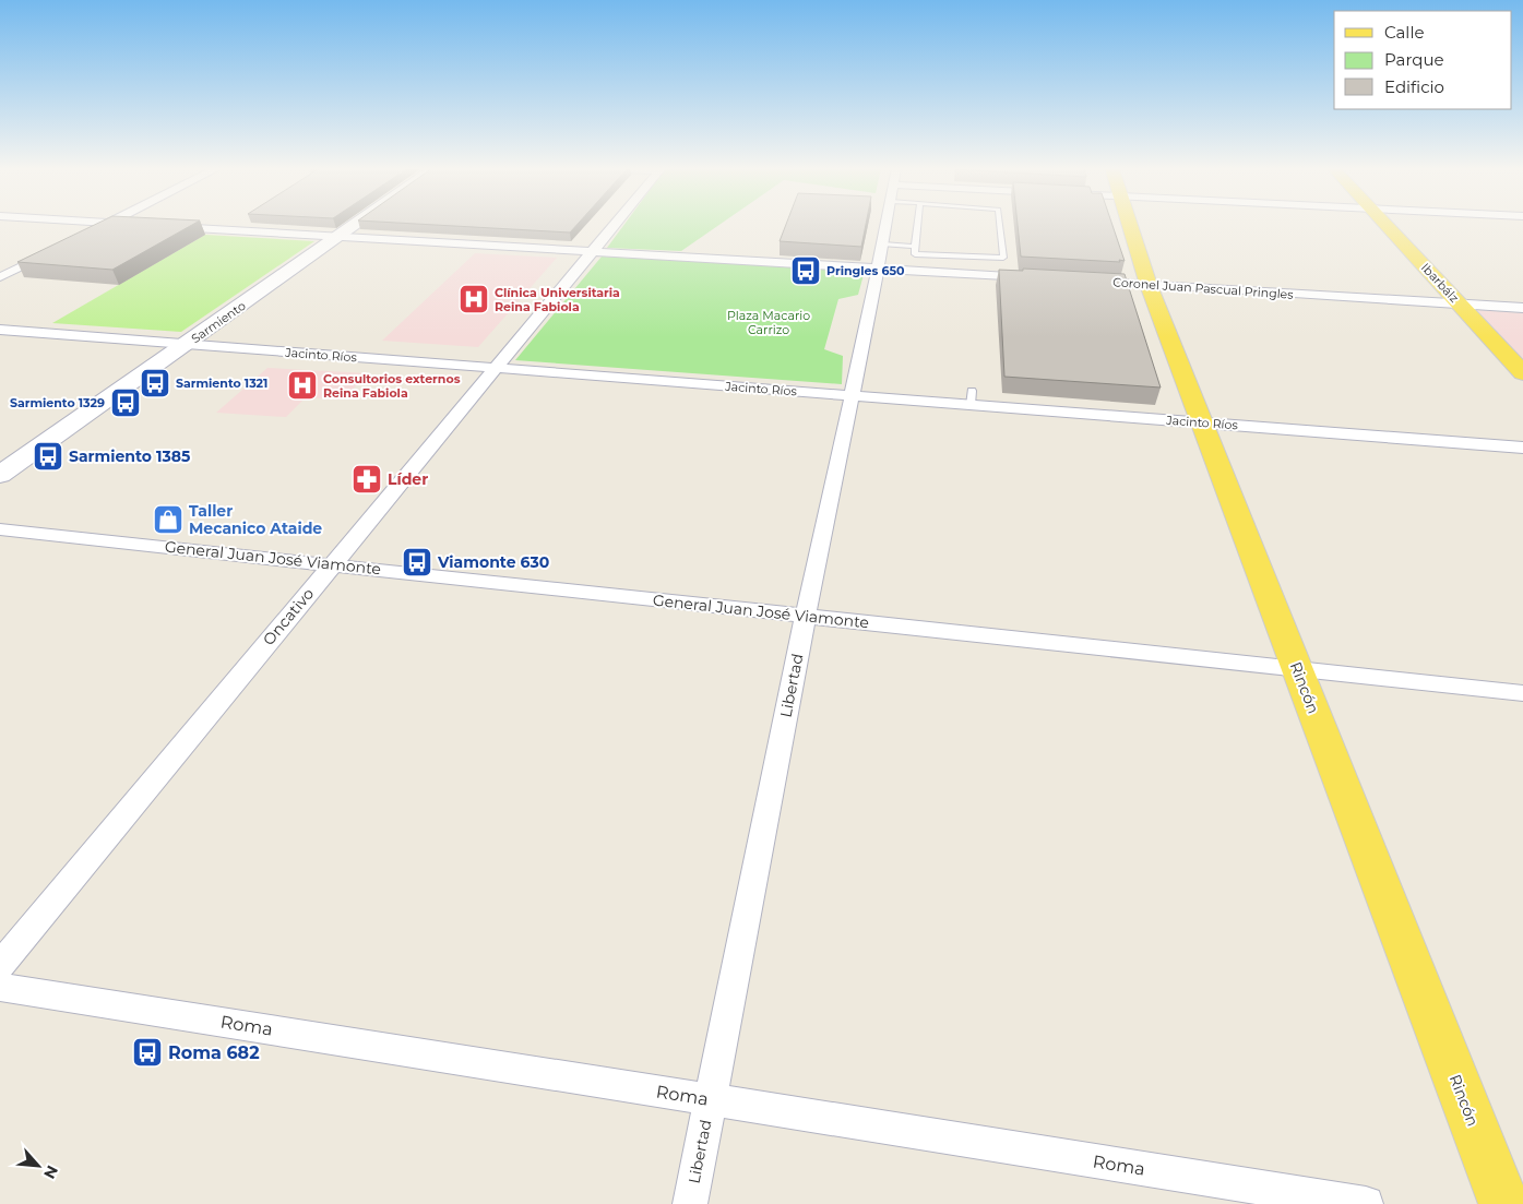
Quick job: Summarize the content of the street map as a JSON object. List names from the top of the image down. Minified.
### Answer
{"streets":{"main road":["Ibarbálz","Sarmiento","Rincón"],"street":["Coronel Juan Pascual Pringles","Jacinto Ríos","General Juan José Viamonte","Oncativo","Libertad","Roma"]},"crossings":[["Ibarbálz","Coronel Juan Pascual Pringles"],["Coronel Juan Pascual Pringles","Rincón"],["Sarmiento","Jacinto Ríos"],["Jacinto Ríos","Oncativo"],["Jacinto Ríos","Libertad"],["Jacinto Ríos","Rincón"],["General Juan José Viamonte","Oncativo"],["General Juan José Viamonte","Libertad"],["General Juan José Viamonte","Rincón"],["Libertad","Roma"]],"parks":["Plaza Macario Carrizo"],"places":{"bus stop":["Pringles 650","Sarmiento 1321","Sarmiento 1329","Sarmiento 1385","Viamonte 630","Roma 682"],"hospital":["Clínica Universitaria Reina Fabiola","Consultorios externos Reina Fabiola"],"pharmacy":["Líder"],"shop":["Taller Mecanico Ataide"]},"legend":["Calle","Parque","Edificio"],"north":"bottom right"}
